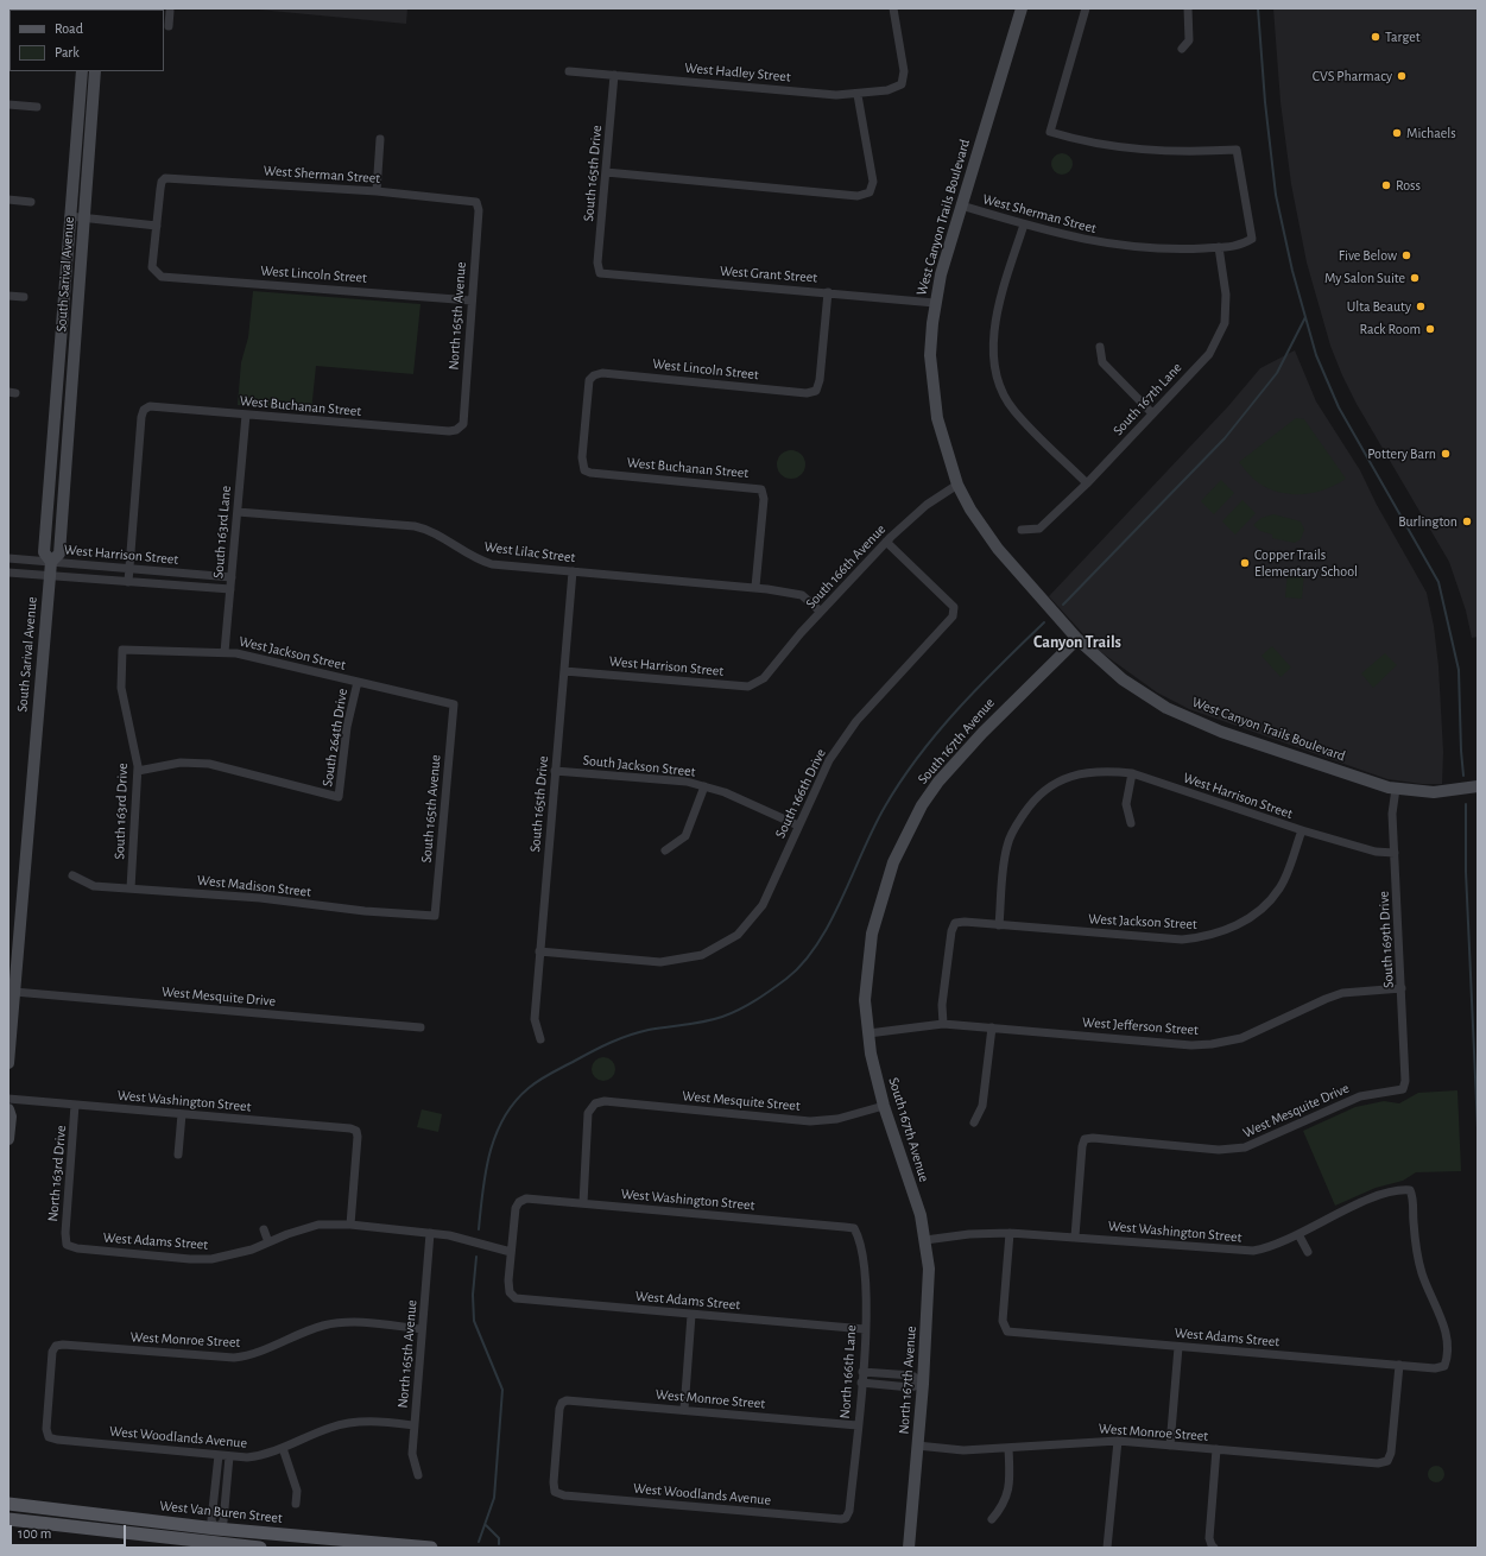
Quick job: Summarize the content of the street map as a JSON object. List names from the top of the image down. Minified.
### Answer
{"streets":{"main road":["West Van Buren Street"],"street":["West Hadley Street","South 165th Drive","West Sherman Street","West Canyon Trails Boulevard","South Sarival Avenue","West Lincoln Street","West Grant Street","North 165th Avenue","South 167th Lane","West Buchanan Street","South 163rd Lane","West Lilac Street","West Harrison Street","South 166th Avenue","West Jackson Street","South 264th Drive","South 167th Avenue","South Jackson Street","South 166th Drive","South 165th Avenue","South 163rd Drive","West Madison Street","South 169th Drive","West Mesquite Drive","West Jefferson Street","West Washington Street","West Mesquite Street","North 163rd Drive","West Adams Street","West Monroe Street","North 166th Lane","North 167th Avenue","West Woodlands Avenue"]},"crossings":[["West Hadley Street","South 165th Drive"],["South 165th Drive","West Grant Street"],["South 165th Drive","West Lilac Street"],["South 165th Drive","West Harrison Street"],["South 165th Drive","South Jackson Street"],["South 165th Drive","South 166th Drive"],["West Sherman Street","West Canyon Trails Boulevard"],["West Sherman Street","West Lincoln Street"],["West Sherman Street","North 165th Avenue"],["West Sherman Street","South 167th Lane"],["West Canyon Trails Boulevard","West Grant Street"],["West Canyon Trails Boulevard","South 166th Avenue"],["West Canyon Trails Boulevard","South 167th Avenue"],["West Canyon Trails Boulevard","South 169th Drive"],["South Sarival Avenue","West Harrison Street"],["South Sarival Avenue","West Mesquite Drive"],["West Lincoln Street","West Grant Street"],["West Lincoln Street","North 165th Avenue"],["West Lincoln Street","West Buchanan Street"],["North 165th Avenue","West Buchanan Street"],["North 165th Avenue","West Adams Street"],["North 165th Avenue","West Monroe Street"],["North 165th Avenue","West Woodlands Avenue"],["West Buchanan Street","South 163rd Lane"],["West Buchanan Street","West Lilac Street"],["West Buchanan Street","West Harrison Street"],["South 163rd Lane","West Lilac Street"],["South 163rd Lane","West Harrison Street"],["South 163rd Lane","West Jackson Street"],["West Lilac Street","South 166th Avenue"],["West Harrison Street","South 166th Avenue"],["West Harrison Street","West Jackson Street"],["West Harrison Street","South 169th Drive"],["South 166th Avenue","South 166th Drive"],["West Jackson Street","South 264th Drive"],["West Jackson Street","South 165th Avenue"],["West Jackson Street","South 163rd Drive"],["West Jackson Street","West Jefferson Street"],["South 264th Drive","South 163rd Drive"],["South 167th Avenue","West Jefferson Street"],["South 167th Avenue","West Mesquite Street"],["South 167th Avenue","North 167th Avenue"],["South Jackson Street","South 166th Drive"],["South 165th Avenue","West Madison Street"],["South 163rd Drive","West Madison Street"],["South 169th Drive","West Mesquite Drive"],["South 169th Drive","West Jefferson Street"],["West Mesquite Drive","West Washington Street"],["West Washington Street","West Mesquite Street"],["West Washington Street","North 163rd Drive"],["West Washington Street","West Adams Street"],["West Washington Street","North 166th Lane"],["West Washington Street","North 167th Avenue"],["North 163rd Drive","West Adams Street"],["West Adams Street","West Monroe Street"],["West Adams Street","North 166th Lane"],["West Monroe Street","North 166th Lane"],["West Monroe Street","North 167th Avenue"],["West Monroe Street","West Woodlands Avenue"],["North 166th Lane","West Woodlands Avenue"]],"districts":["Canyon Trails"],"places":["Target","CVS Pharmacy","Michaels","Ross","Five Below","My Salon Suite","Ulta Beauty","Rack Room","Pottery Barn","Burlington","Copper Trails Elementary School"],"legend":["Road","Park"],"scale_bar":"100 m"}
